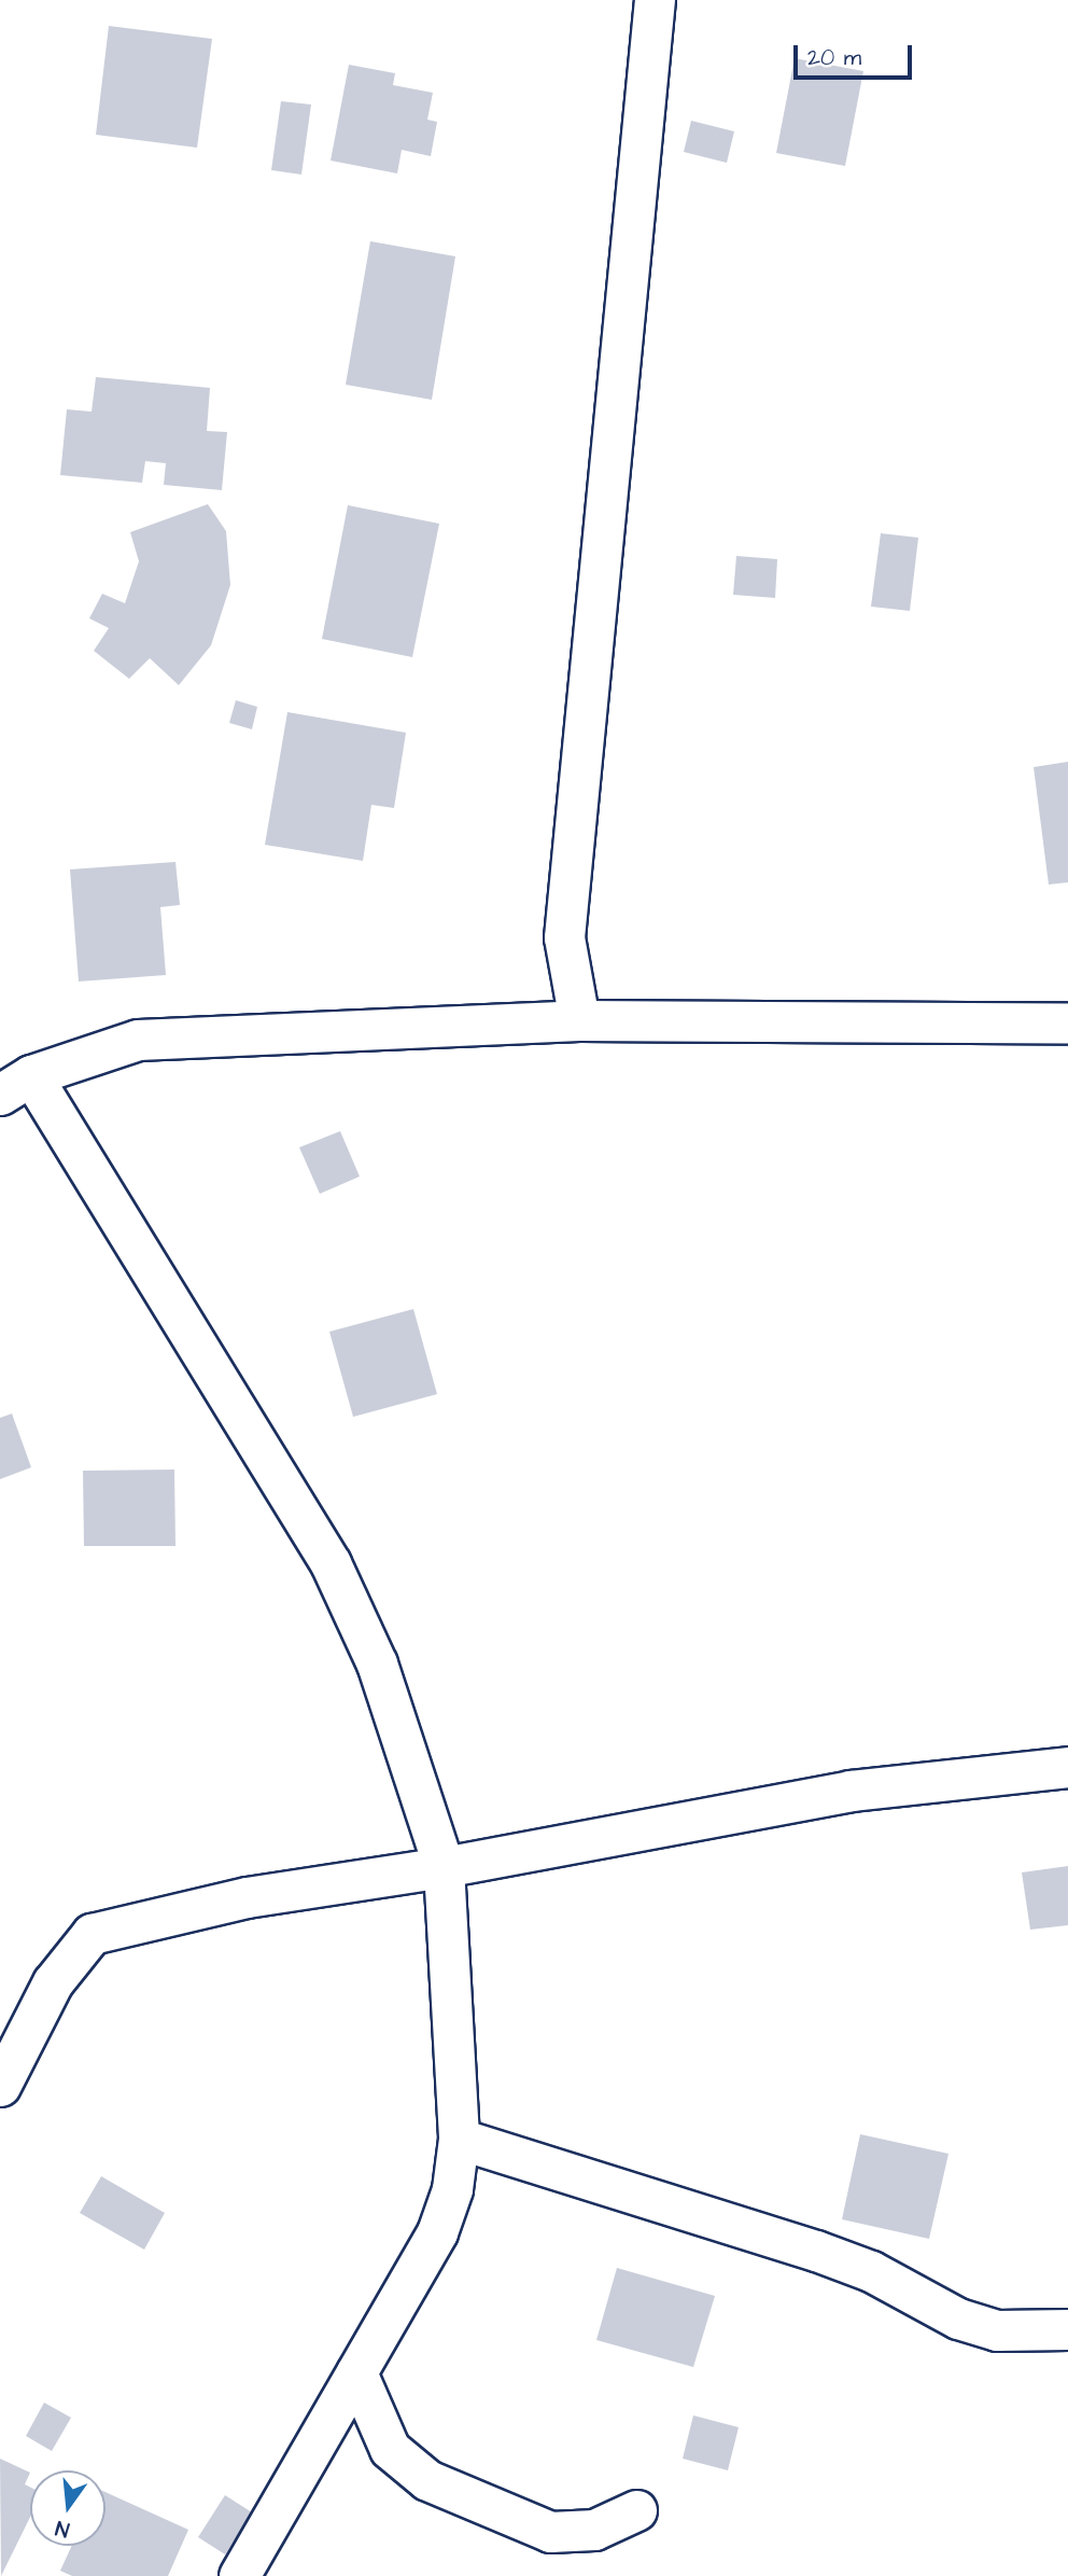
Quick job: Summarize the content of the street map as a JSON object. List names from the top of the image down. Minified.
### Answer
{"scale_bar":"20 m","north":"bottom"}
